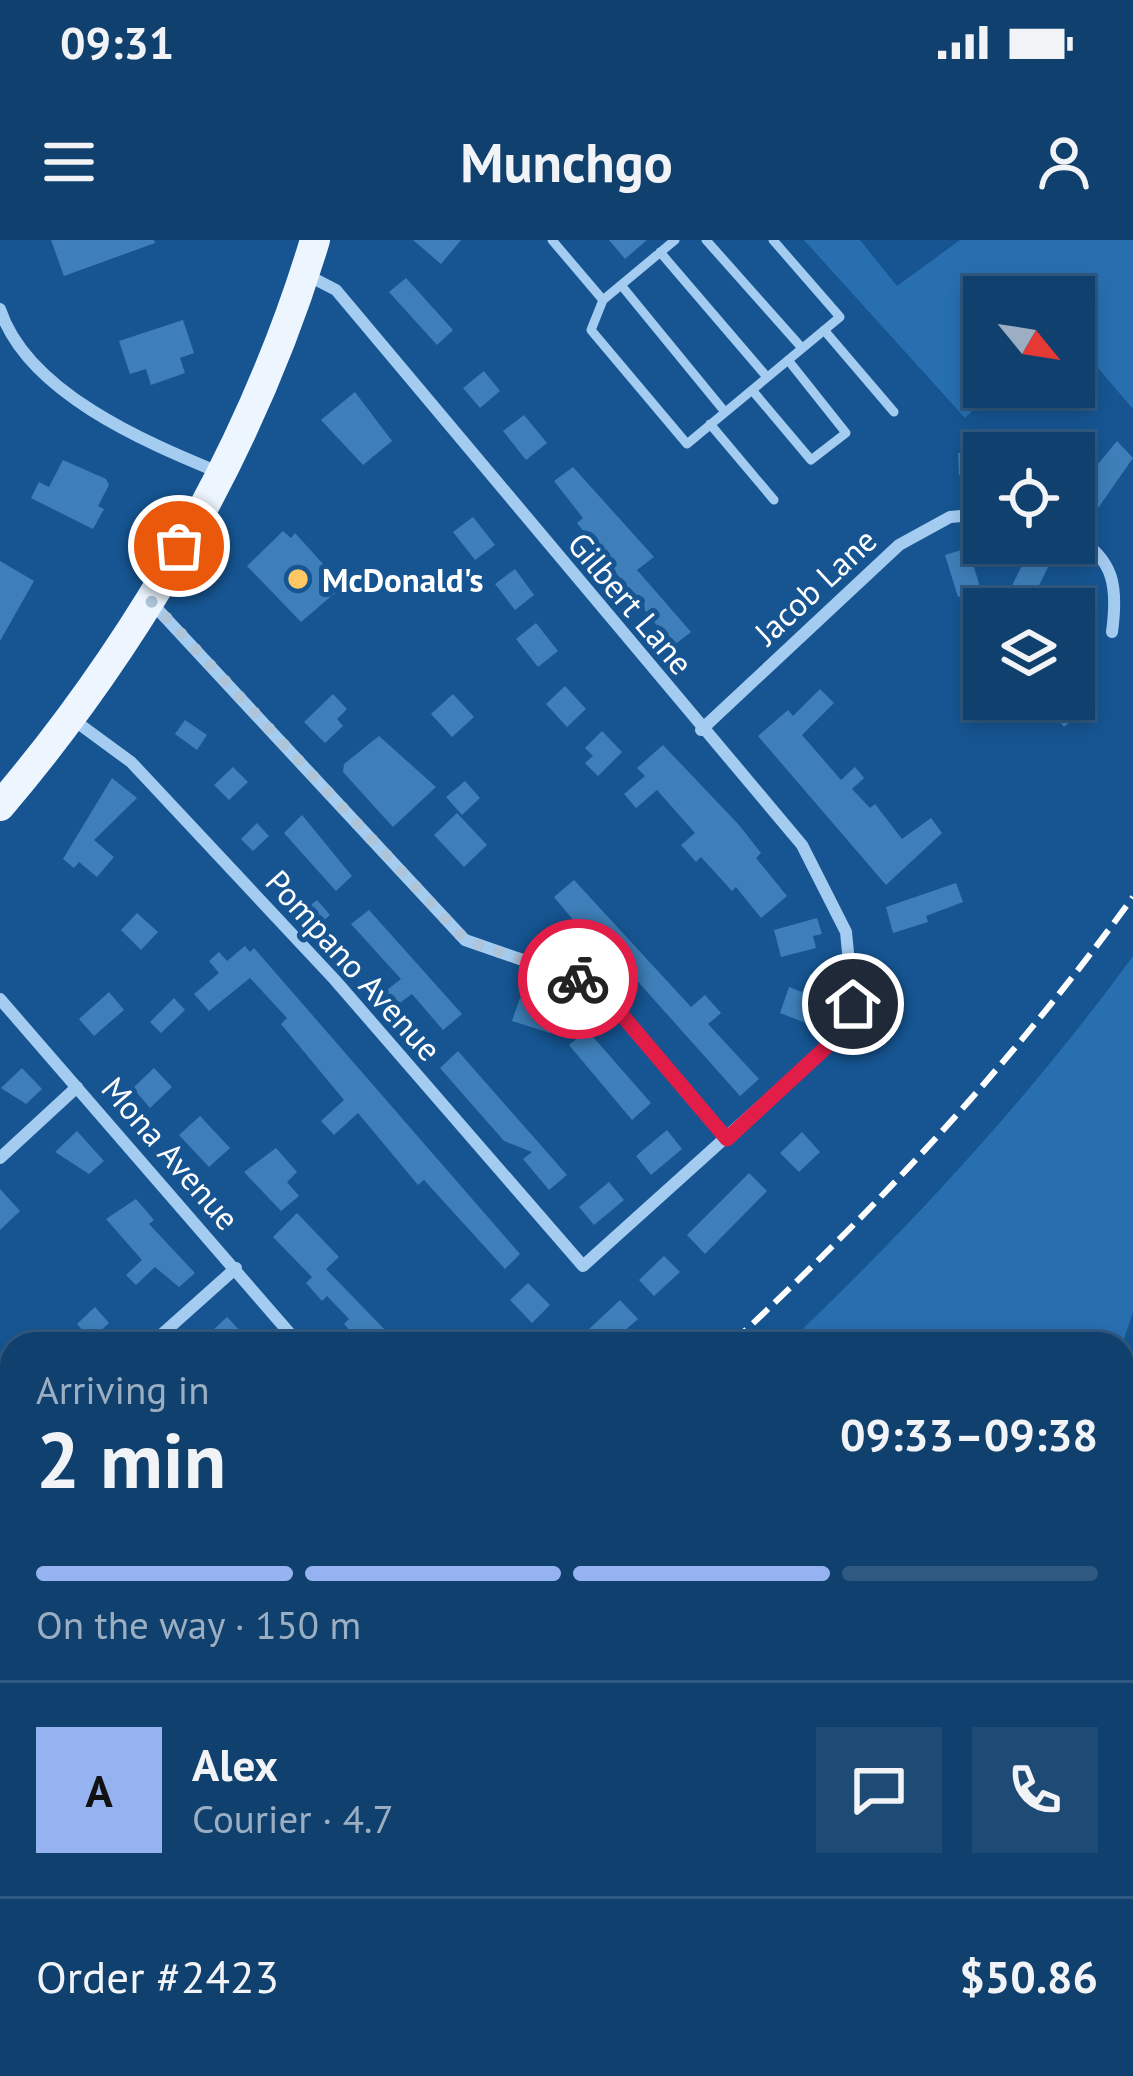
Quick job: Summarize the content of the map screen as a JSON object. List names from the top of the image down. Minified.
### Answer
{"streets":{"street":["Jacob Lane","Gilbert Lane","Pompano Avenue","Mona Avenue"]},"crossings":[["Jacob Lane","Gilbert Lane"],["Gilbert Lane","Pompano Avenue"]],"places":["McDonald's"],"north":"bottom right","page":{"status":"09:31","header":"Munchgo","heading":["2 min","Arriving in","09:33–09:38"],"panel":["Alex","Courier · 4.7","Order #2423","$50.86"],"bar":"On the way · 150 m","round":"A"}}
